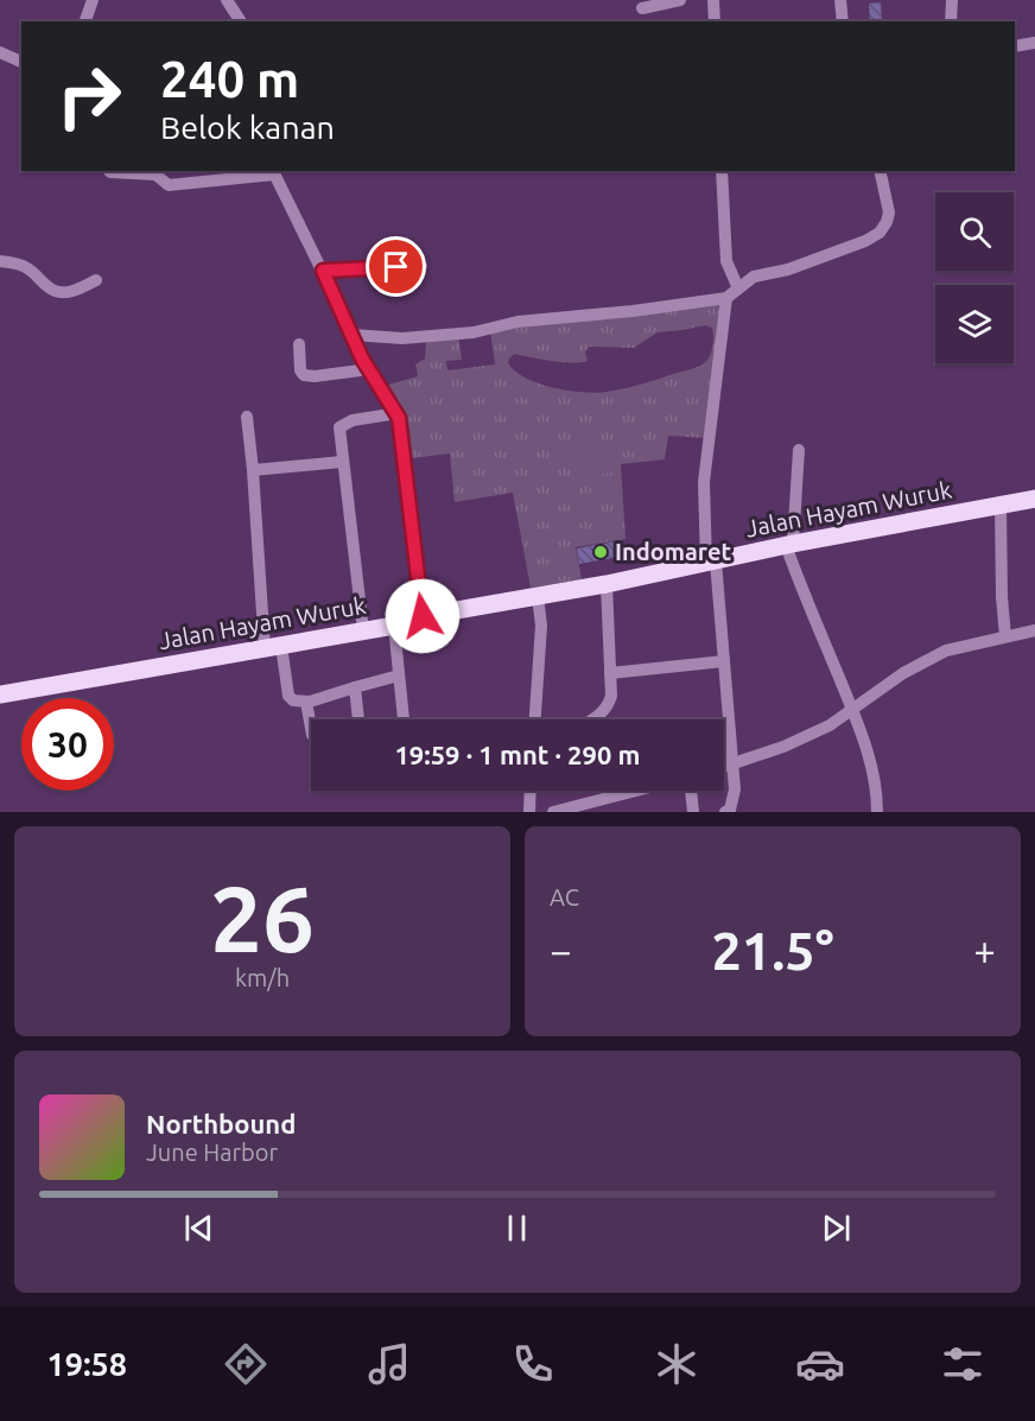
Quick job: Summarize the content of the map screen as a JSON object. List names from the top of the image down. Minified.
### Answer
{"streets":{"main road":["Jalan Hayam Wuruk"]},"places":["Indomaret"],"page":{"turn":["240 m","Belok kanan"],"limit":"30","trip":"19:59 · 1 mnt · 290 m","tile":[["26","km/h"],"AC"],"heat":["−","21.5°","+"],"song":["Northbound","June Harbor"],"tabs":"19:58"}}
